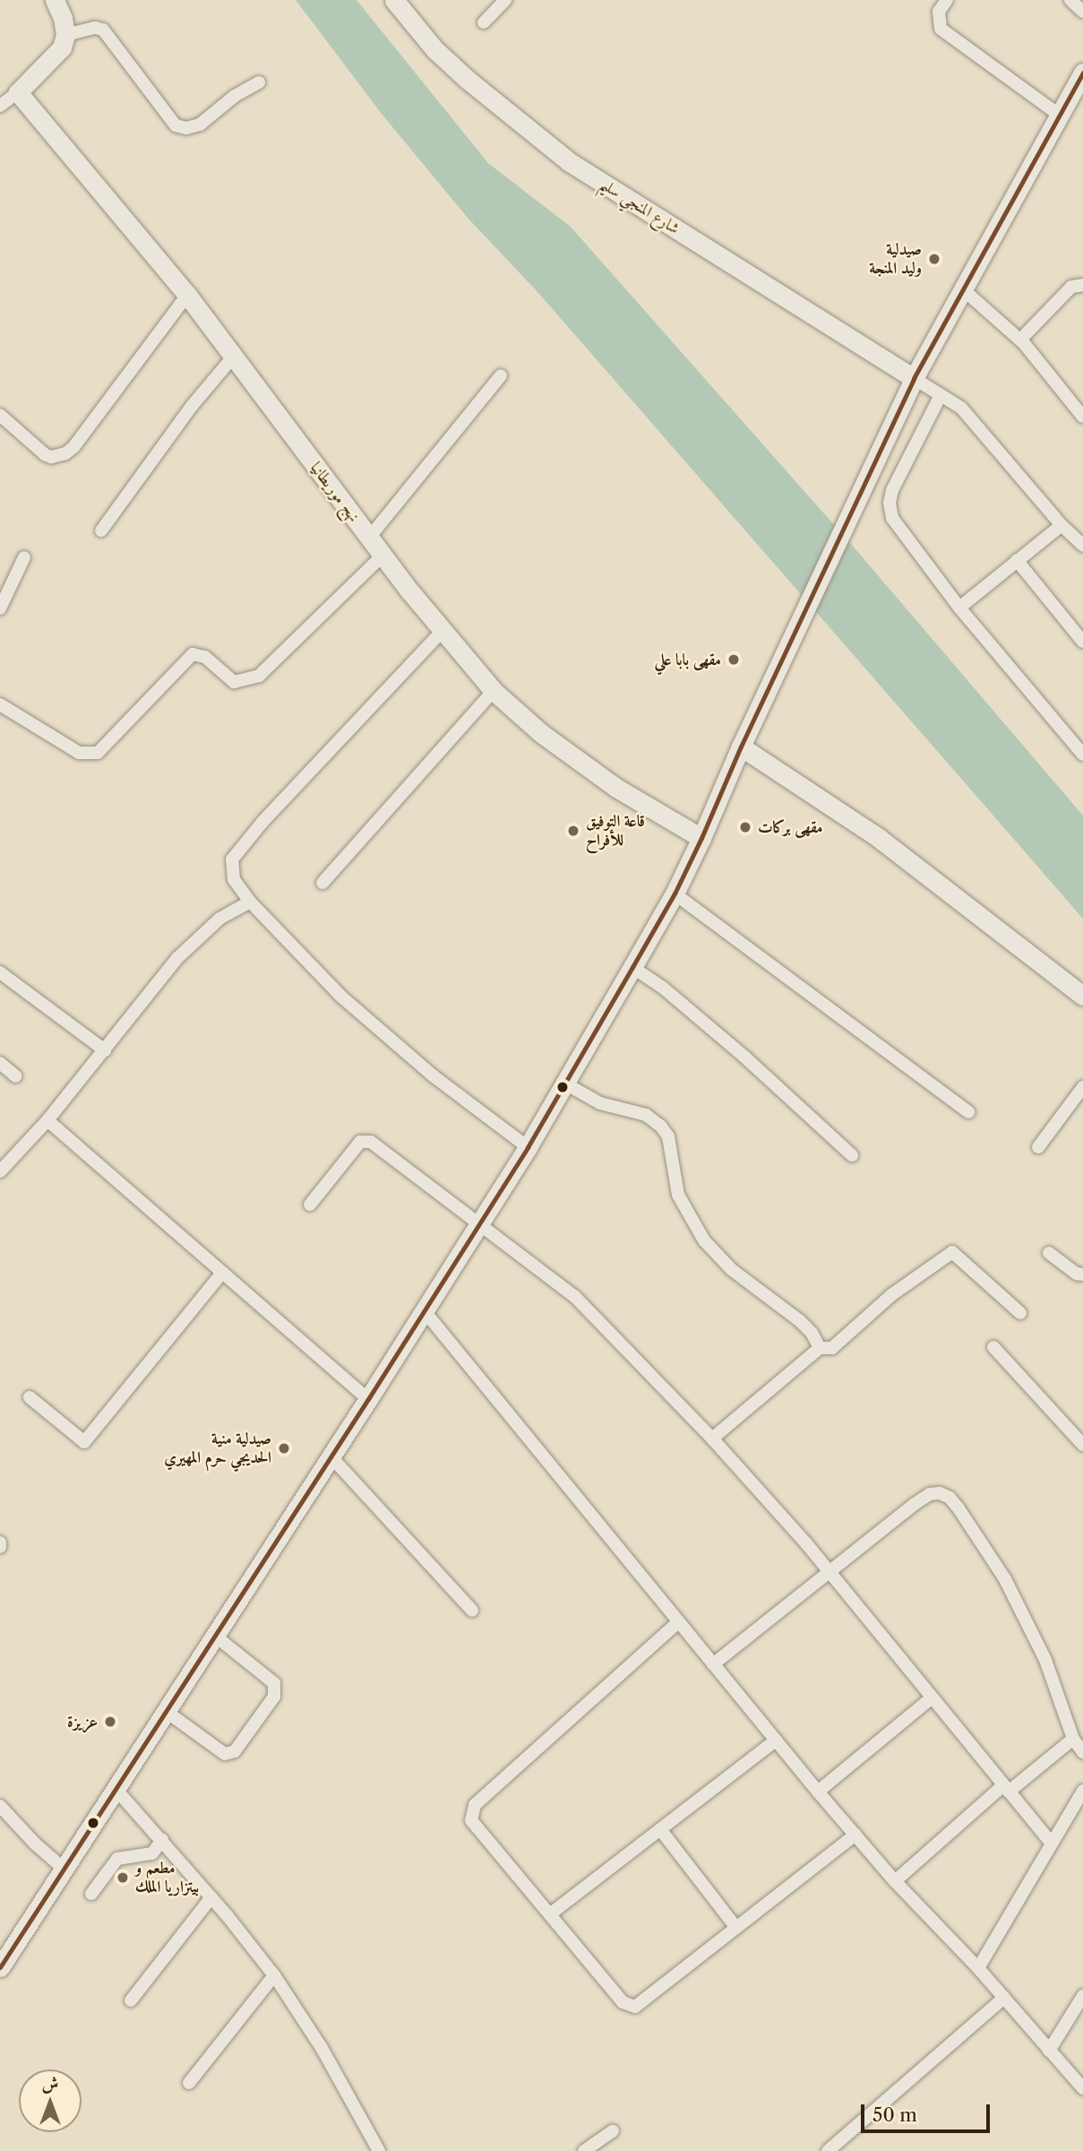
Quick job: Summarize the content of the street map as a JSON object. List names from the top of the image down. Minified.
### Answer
{"streets":{"main road":["شارع المنجي سليم","نهج موريطانيا"]},"places":["صيدلية وليد المنجة","مقهى بابا علي","مقهى بركات","قاعة التوفيق للأفراح","صيدلية منية الحديجي حرم المهيري","عزيزة","مطعم و بيتزاريا الملك"],"scale_bar":"50 m","north":"top"}
